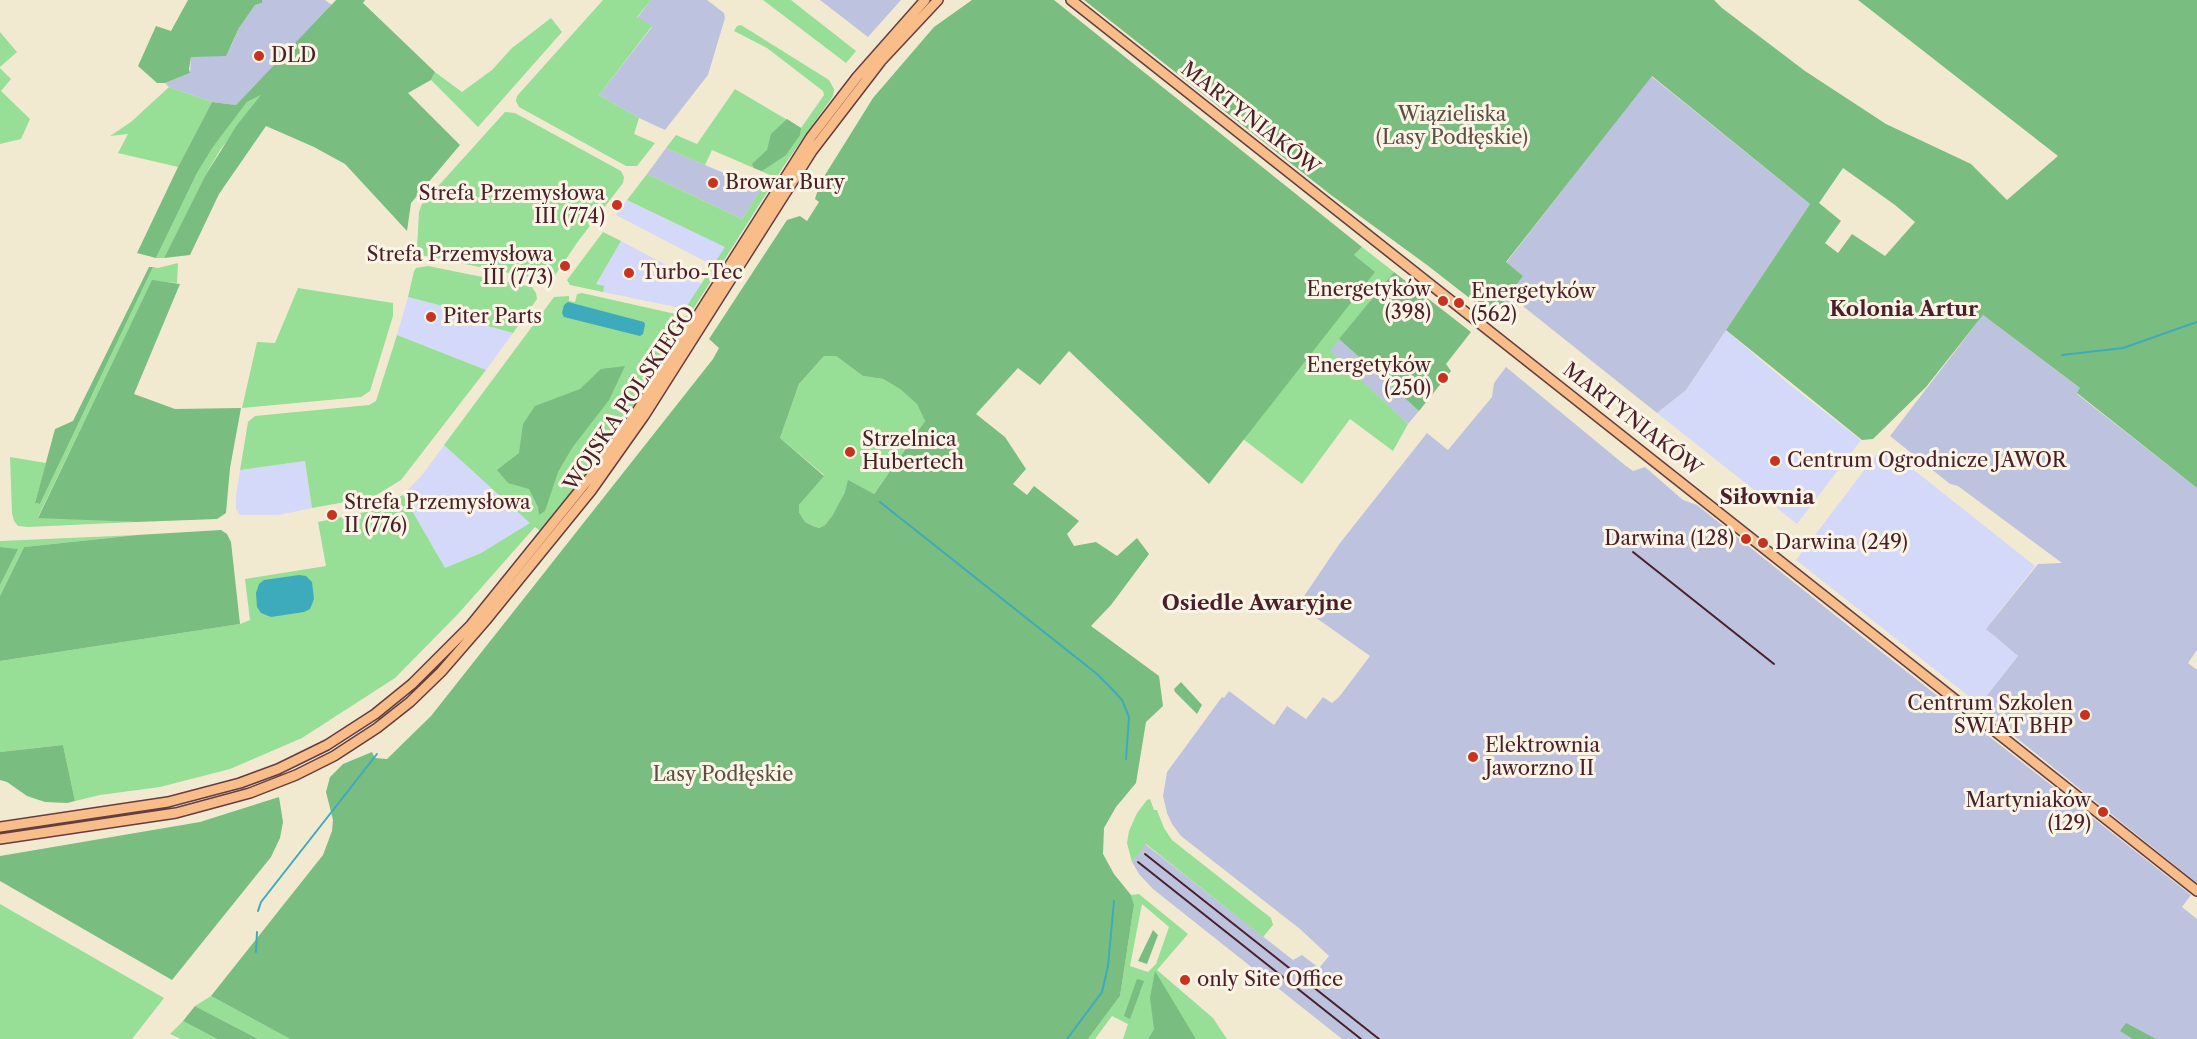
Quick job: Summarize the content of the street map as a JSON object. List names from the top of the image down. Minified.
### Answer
{"streets":{"main road":["MARTYNIAKÓW","WOJSKA POLSKIEGO"]},"districts":["Kolonia Artur","Siłownia","Osiedle Awaryjne"],"parks":["Wiązieliska (Lasy Podłęskie)","Lasy Podłęskie"],"places":["DLD","Browar Bury","Strefa Przemysłowa III (774)","Strefa Przemysłowa III (773)","Turbo-Tec","Energetyków (398)","Energetyków (562)","Piter Parts","Energetyków (250)","Strzelnica Hubertech","Centrum Ogrodnicze JAWOR","Strefa Przemysłowa II (776)","Darwina (128)","Darwina (249)","Centrum Szkolen SWIAT BHP","Elektrownia Jaworzno II","Martyniaków (129)","only Site Office"]}
